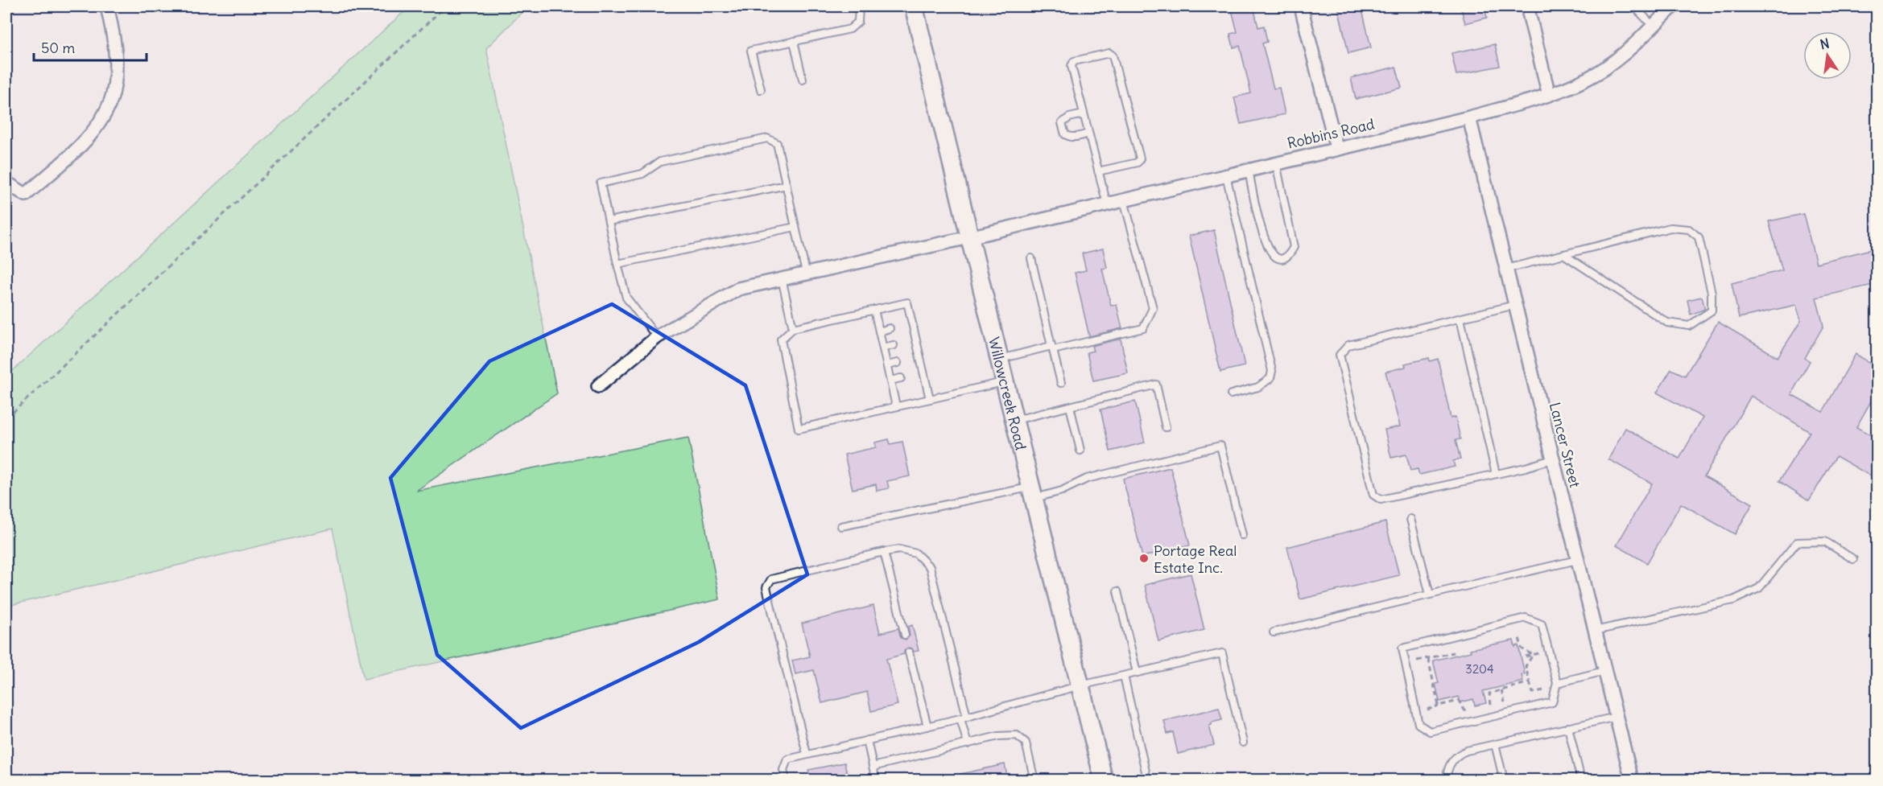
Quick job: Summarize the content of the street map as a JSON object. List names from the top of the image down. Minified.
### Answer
{"streets":{"main road":["Willowcreek Road"],"street":["Robbins Road","Lancer Street"]},"crossings":[["Robbins Road","Willowcreek Road"],["Robbins Road","Lancer Street"]],"places":["Portage Real Estate Inc."],"house_numbers":["3204"],"scale_bar":"50 m","north":"top"}
